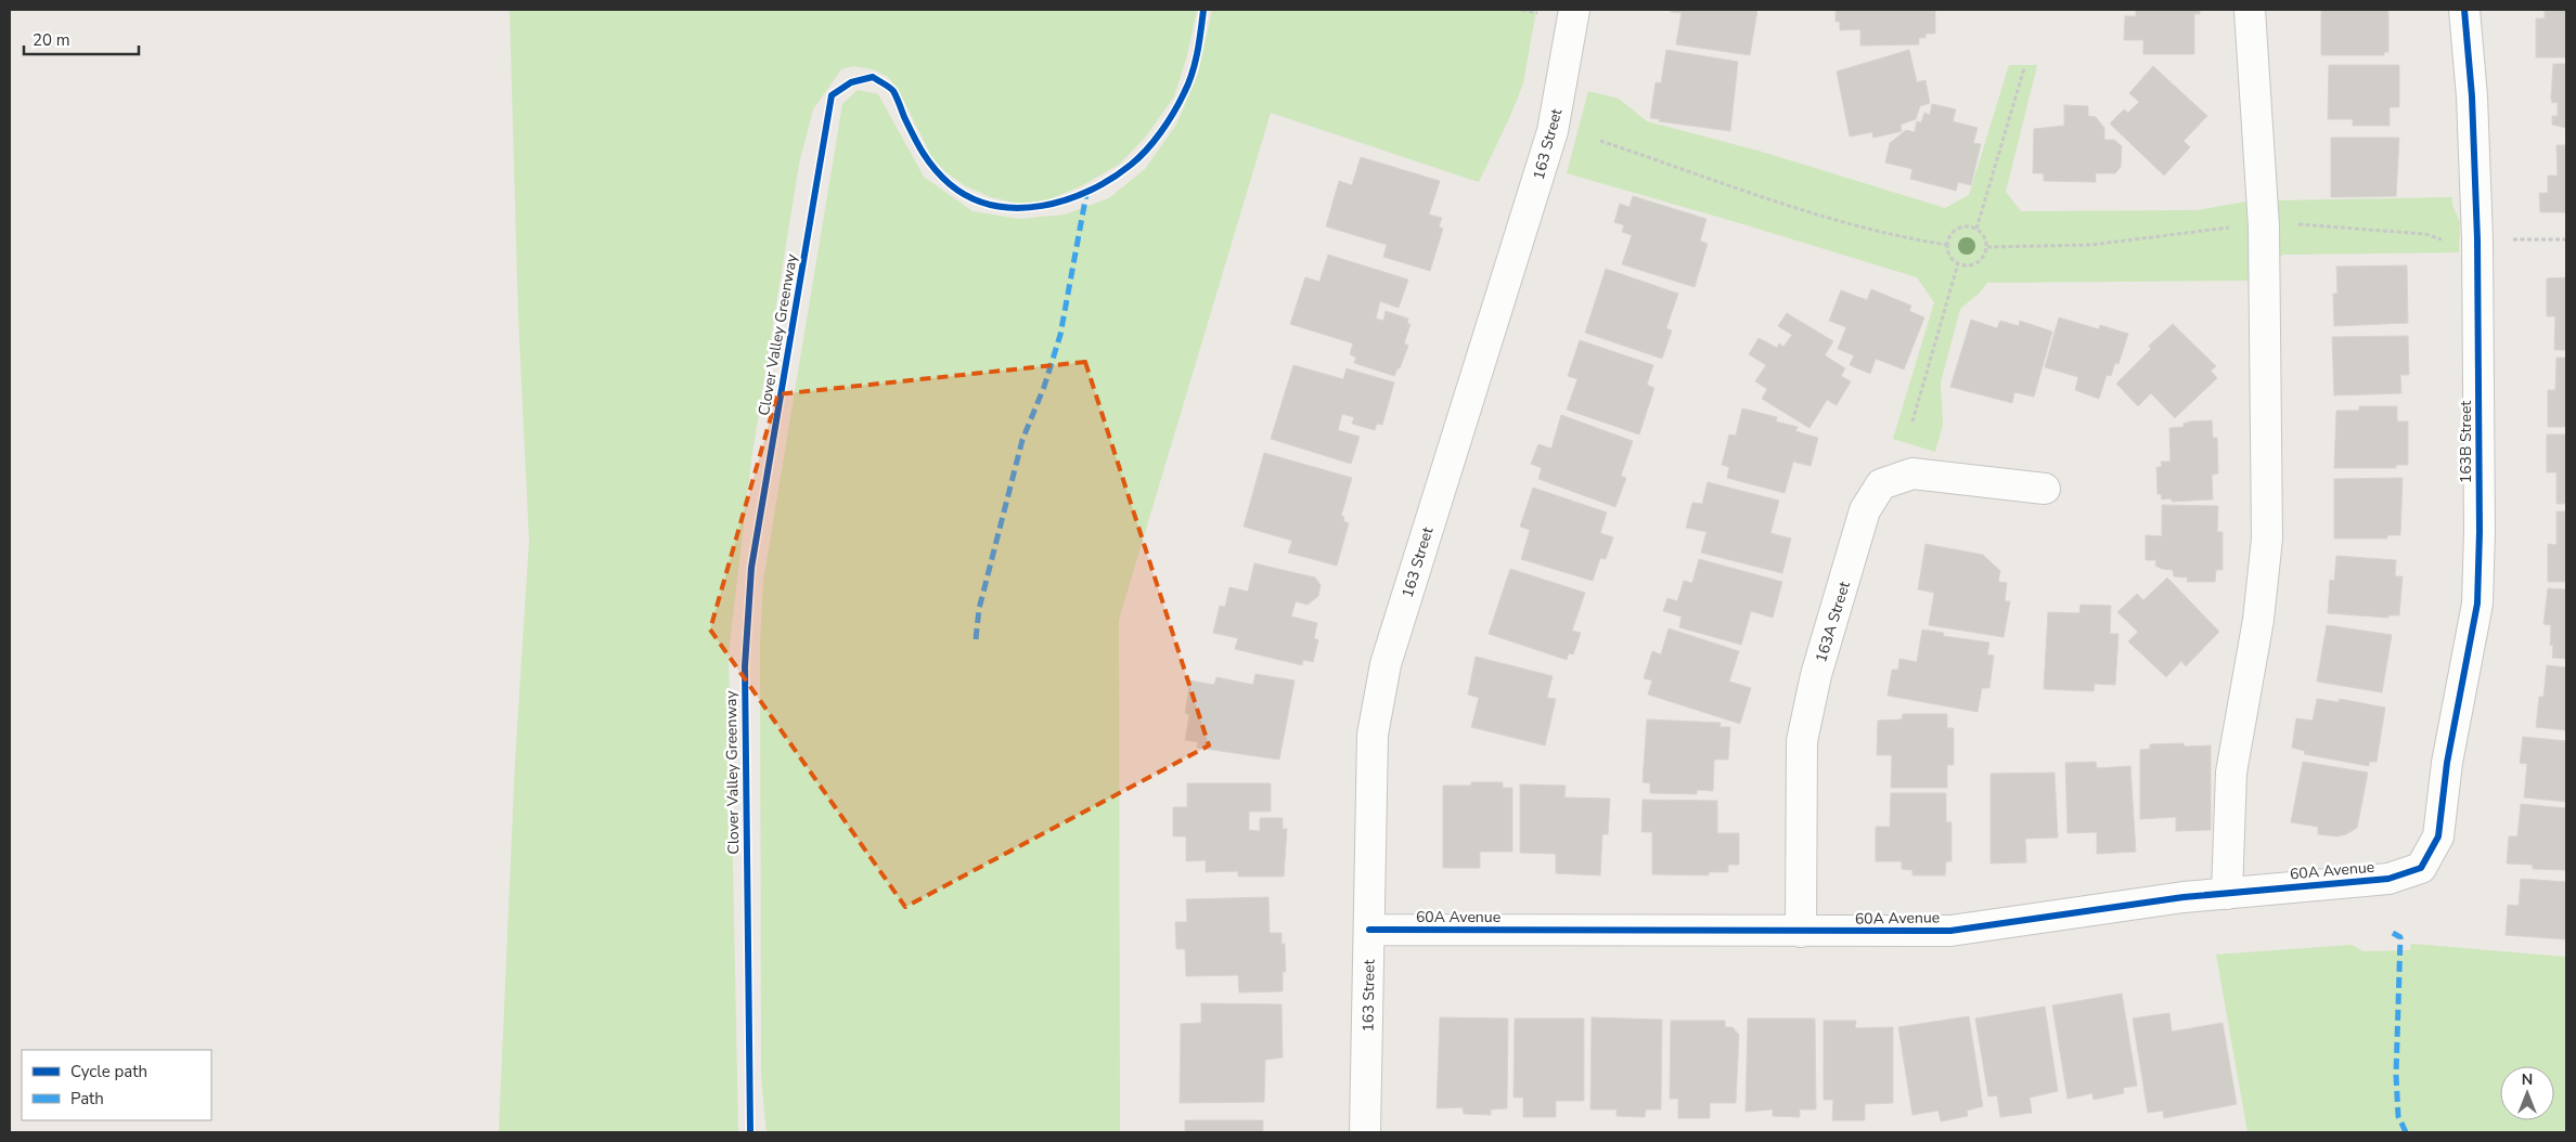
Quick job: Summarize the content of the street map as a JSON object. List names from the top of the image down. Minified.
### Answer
{"streets":{"street":["163 Street","163B Street","163A Street","60A Avenue"],"cycle path":["Clover Valley Greenway"]},"crossings":[["163 Street","60A Avenue"],["163B Street","60A Avenue"],["163A Street","60A Avenue"]],"legend":["Cycle path","Path"],"scale_bar":"20 m","north":"top"}
